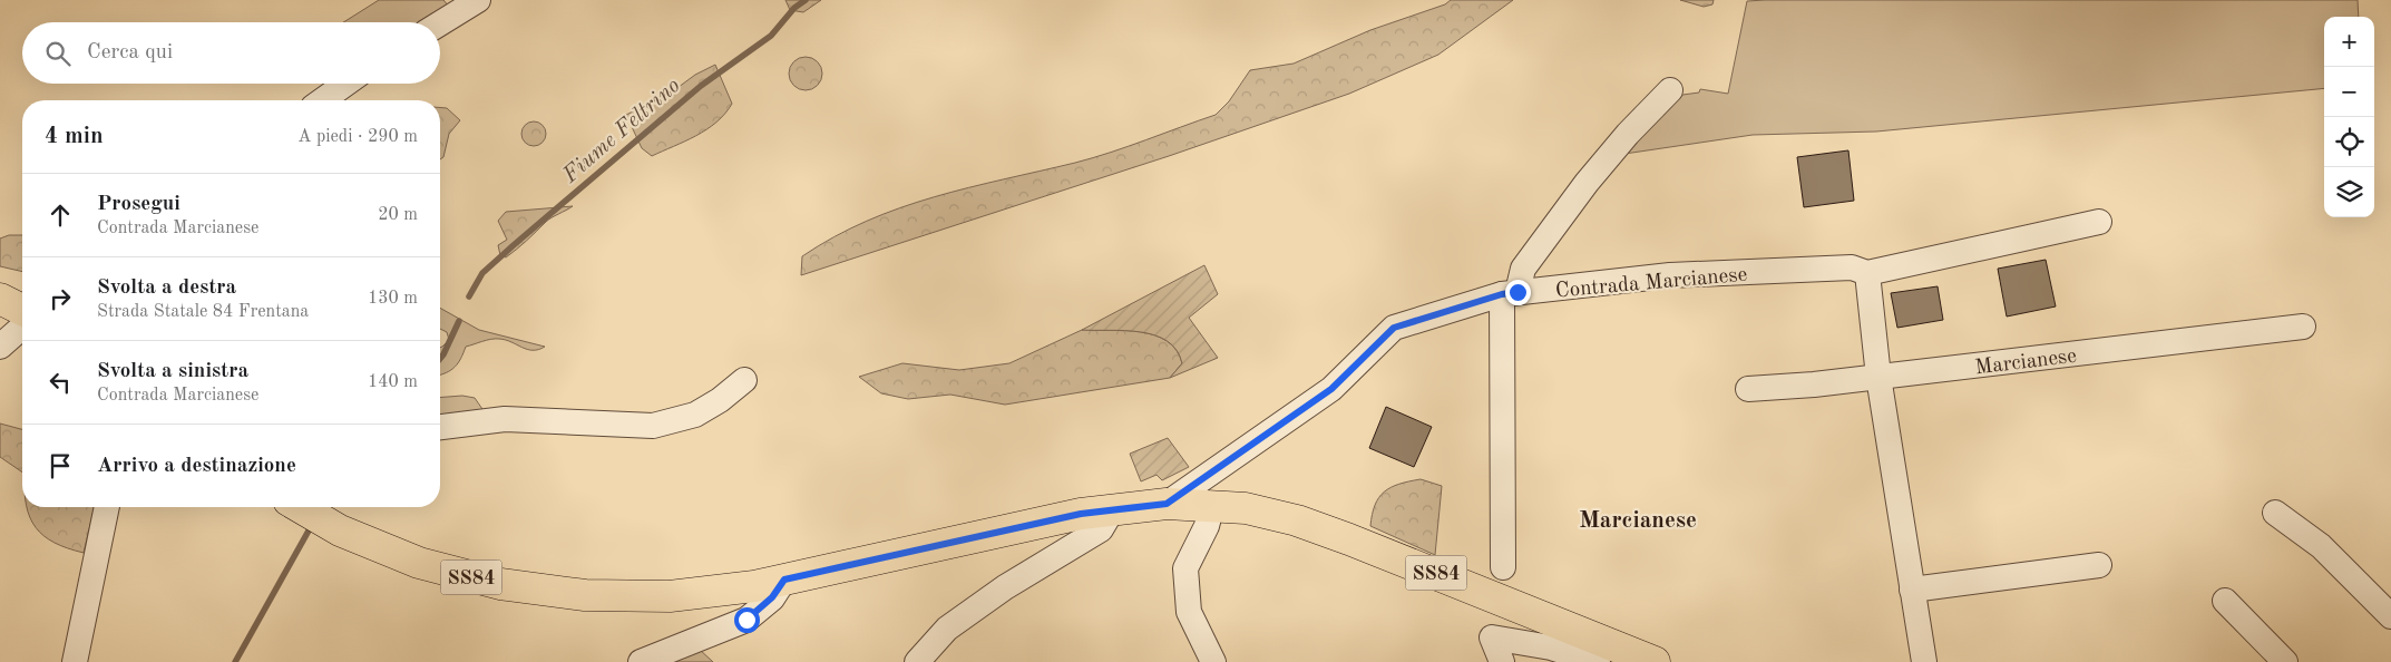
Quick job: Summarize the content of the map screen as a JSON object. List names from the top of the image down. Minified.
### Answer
{"streets":{"main road":["SS84"],"street":["Contrada Marcianese","Marcianese"]},"crossings":[["Contrada Marcianese","SS84"]],"districts":["Marcianese"],"water":["Fiume Feltrino"],"page":{"map_buttons":["+","−"],"search":"Cerca qui","heading":["4 min","A piedi · 290 m"],"list":[["Prosegui","Contrada Marcianese","20 m"],["Svolta a destra","Strada Statale 84 Frentana","130 m"],["Svolta a sinistra","Contrada Marcianese","140 m"],"Arrivo a destinazione"]}}
